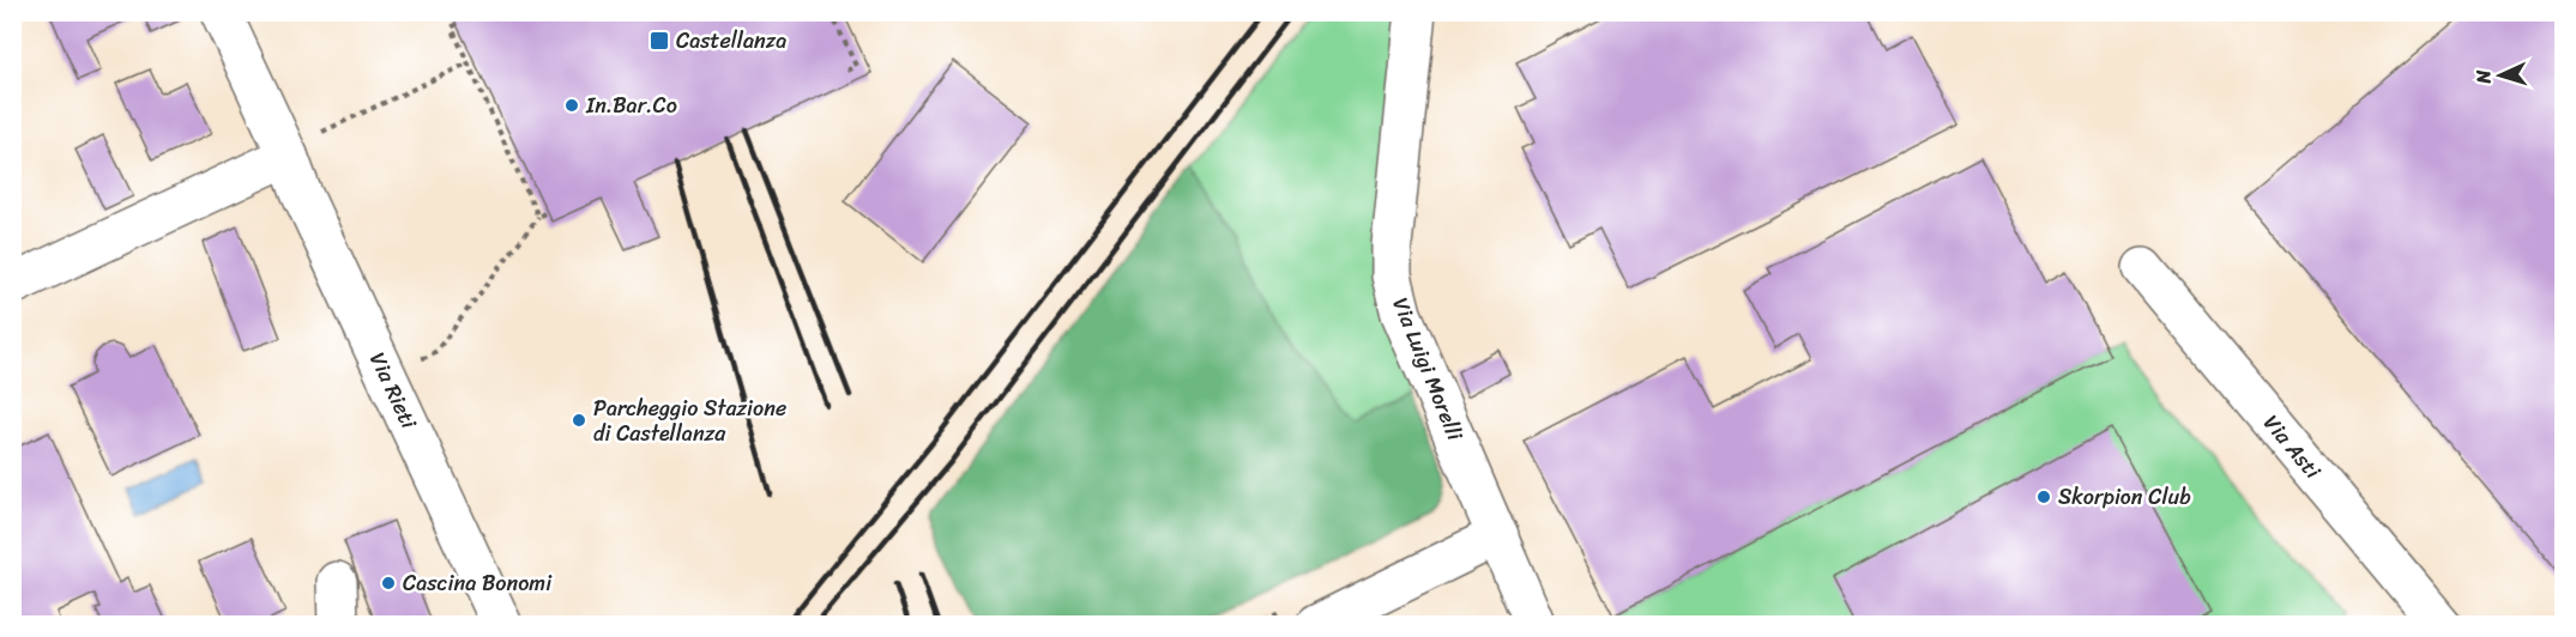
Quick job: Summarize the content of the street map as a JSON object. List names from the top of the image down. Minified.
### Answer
{"streets":{"street":["Via Luigi Morelli","Via Rieti","Via Asti"]},"places":{"transit":["Castellanza"],"other":["In.Bar.Co","Parcheggio Stazione di Castellanza","Skorpion Club","Cascina Bonomi"]},"north":"left"}
